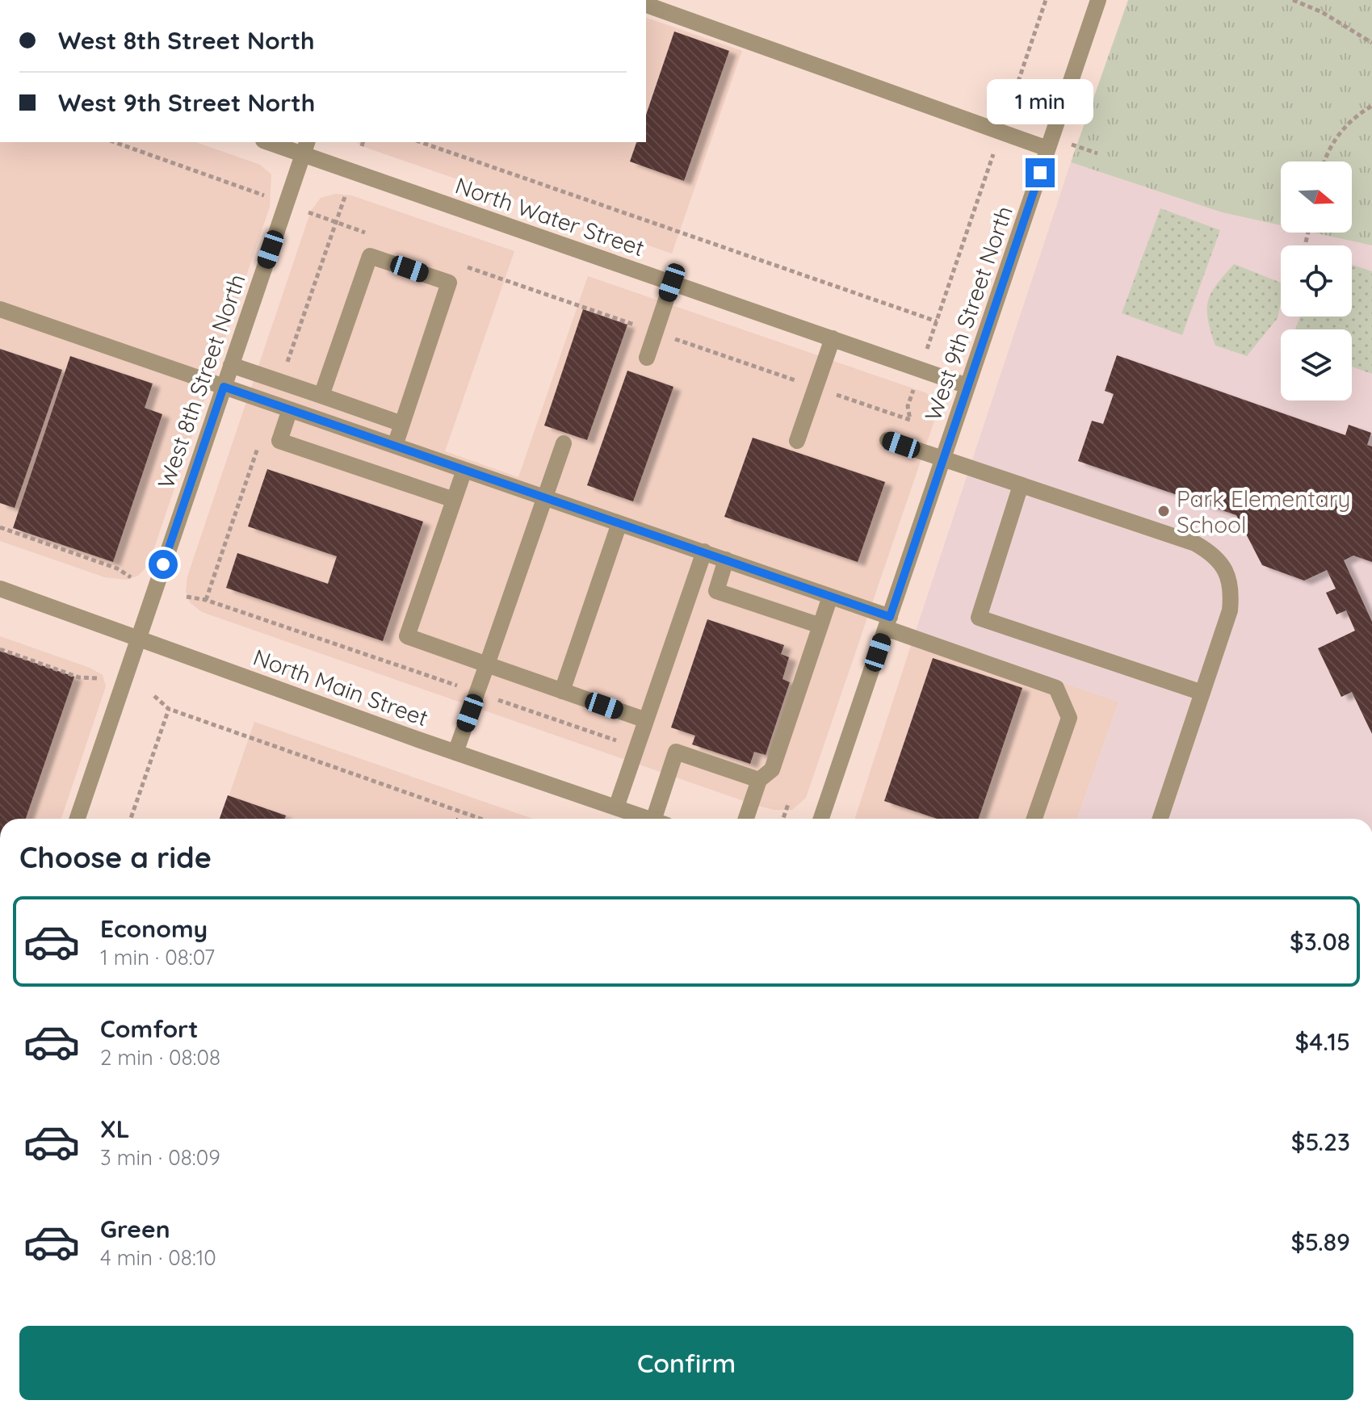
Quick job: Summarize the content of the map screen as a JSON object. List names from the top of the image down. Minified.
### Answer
{"streets":{"street":["North Water Street","West 9th Street North","West 8th Street North","North Main Street"]},"crossings":[["North Water Street","West 9th Street North"],["North Water Street","West 8th Street North"],["West 8th Street North","North Main Street"]],"places":["Park Elementary School"],"north":"right","page":{"banner":["West 8th Street North","West 9th Street North"],"bubble":"1 min","heading":"Choose a ride","list":[{"name":"Economy","note":"1 min · 08:07","value":"$3.08"},{"name":"Comfort","note":"2 min · 08:08","value":"$4.15"},{"name":"XL","note":"3 min · 08:09","value":"$5.23"},{"name":"Green","note":"4 min · 08:10","value":"$5.89"}],"buttons":"Confirm"}}
